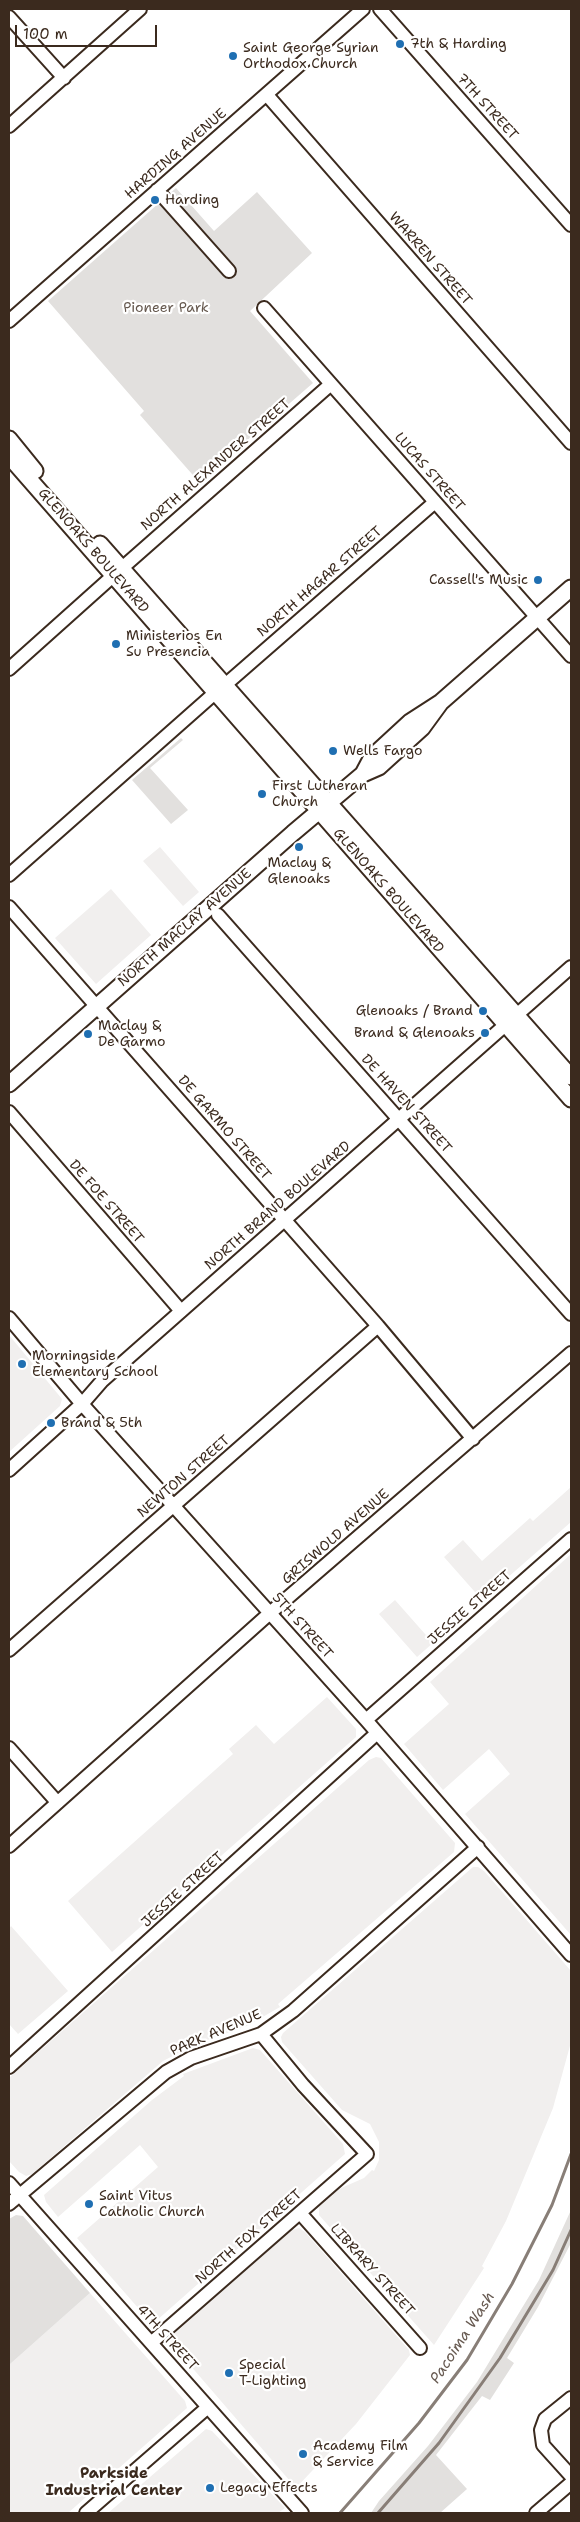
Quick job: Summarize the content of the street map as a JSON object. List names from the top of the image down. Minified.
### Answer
{"streets":{"main road":["GLENOAKS BOULEVARD","NORTH MACLAY AVENUE"],"street":["7TH STREET","HARDING AVENUE","WARREN STREET","NORTH ALEXANDER STREET","LUCAS STREET","NORTH HAGAR STREET","DE HAVEN STREET","DE GARMO STREET","DE FOE STREET","NORTH BRAND BOULEVARD","NEWTON STREET","GRISWOLD AVENUE","JESSIE STREET","5TH STREET","PARK AVENUE","NORTH FOX STREET","LIBRARY STREET","4TH STREET"]},"crossings":[["HARDING AVENUE","WARREN STREET"],["NORTH ALEXANDER STREET","LUCAS STREET"],["NORTH ALEXANDER STREET","GLENOAKS BOULEVARD"],["LUCAS STREET","NORTH HAGAR STREET"],["LUCAS STREET","NORTH MACLAY AVENUE"],["GLENOAKS BOULEVARD","NORTH HAGAR STREET"],["GLENOAKS BOULEVARD","NORTH MACLAY AVENUE"],["GLENOAKS BOULEVARD","NORTH BRAND BOULEVARD"],["NORTH MACLAY AVENUE","DE GARMO STREET"],["DE HAVEN STREET","NORTH BRAND BOULEVARD"],["DE GARMO STREET","NORTH BRAND BOULEVARD"],["DE GARMO STREET","NEWTON STREET"],["DE GARMO STREET","GRISWOLD AVENUE"],["DE FOE STREET","NORTH BRAND BOULEVARD"],["NORTH BRAND BOULEVARD","5TH STREET"],["NEWTON STREET","5TH STREET"],["GRISWOLD AVENUE","5TH STREET"],["JESSIE STREET","5TH STREET"],["5TH STREET","PARK AVENUE"],["PARK AVENUE","NORTH FOX STREET"],["PARK AVENUE","4TH STREET"],["NORTH FOX STREET","LIBRARY STREET"],["NORTH FOX STREET","4TH STREET"]],"districts":["Parkside Industrial Center"],"water":["Pacoima Wash"],"parks":["Pioneer Park"],"places":["7th & Harding","Saint George Syrian Orthodox Church","Harding","Cassell's Music","Ministerios En Su Presencia","Wells Fargo","First Lutheran Church","Maclay & Glenoaks","Glenoaks / Brand","Brand & Glenoaks","Maclay & De Garmo","Morningside Elementary School","Brand & 5th","Saint Vitus Catholic Church","Special T-Lighting","Academy Film & Service","Legacy Effects"],"scale_bar":"100 m"}
